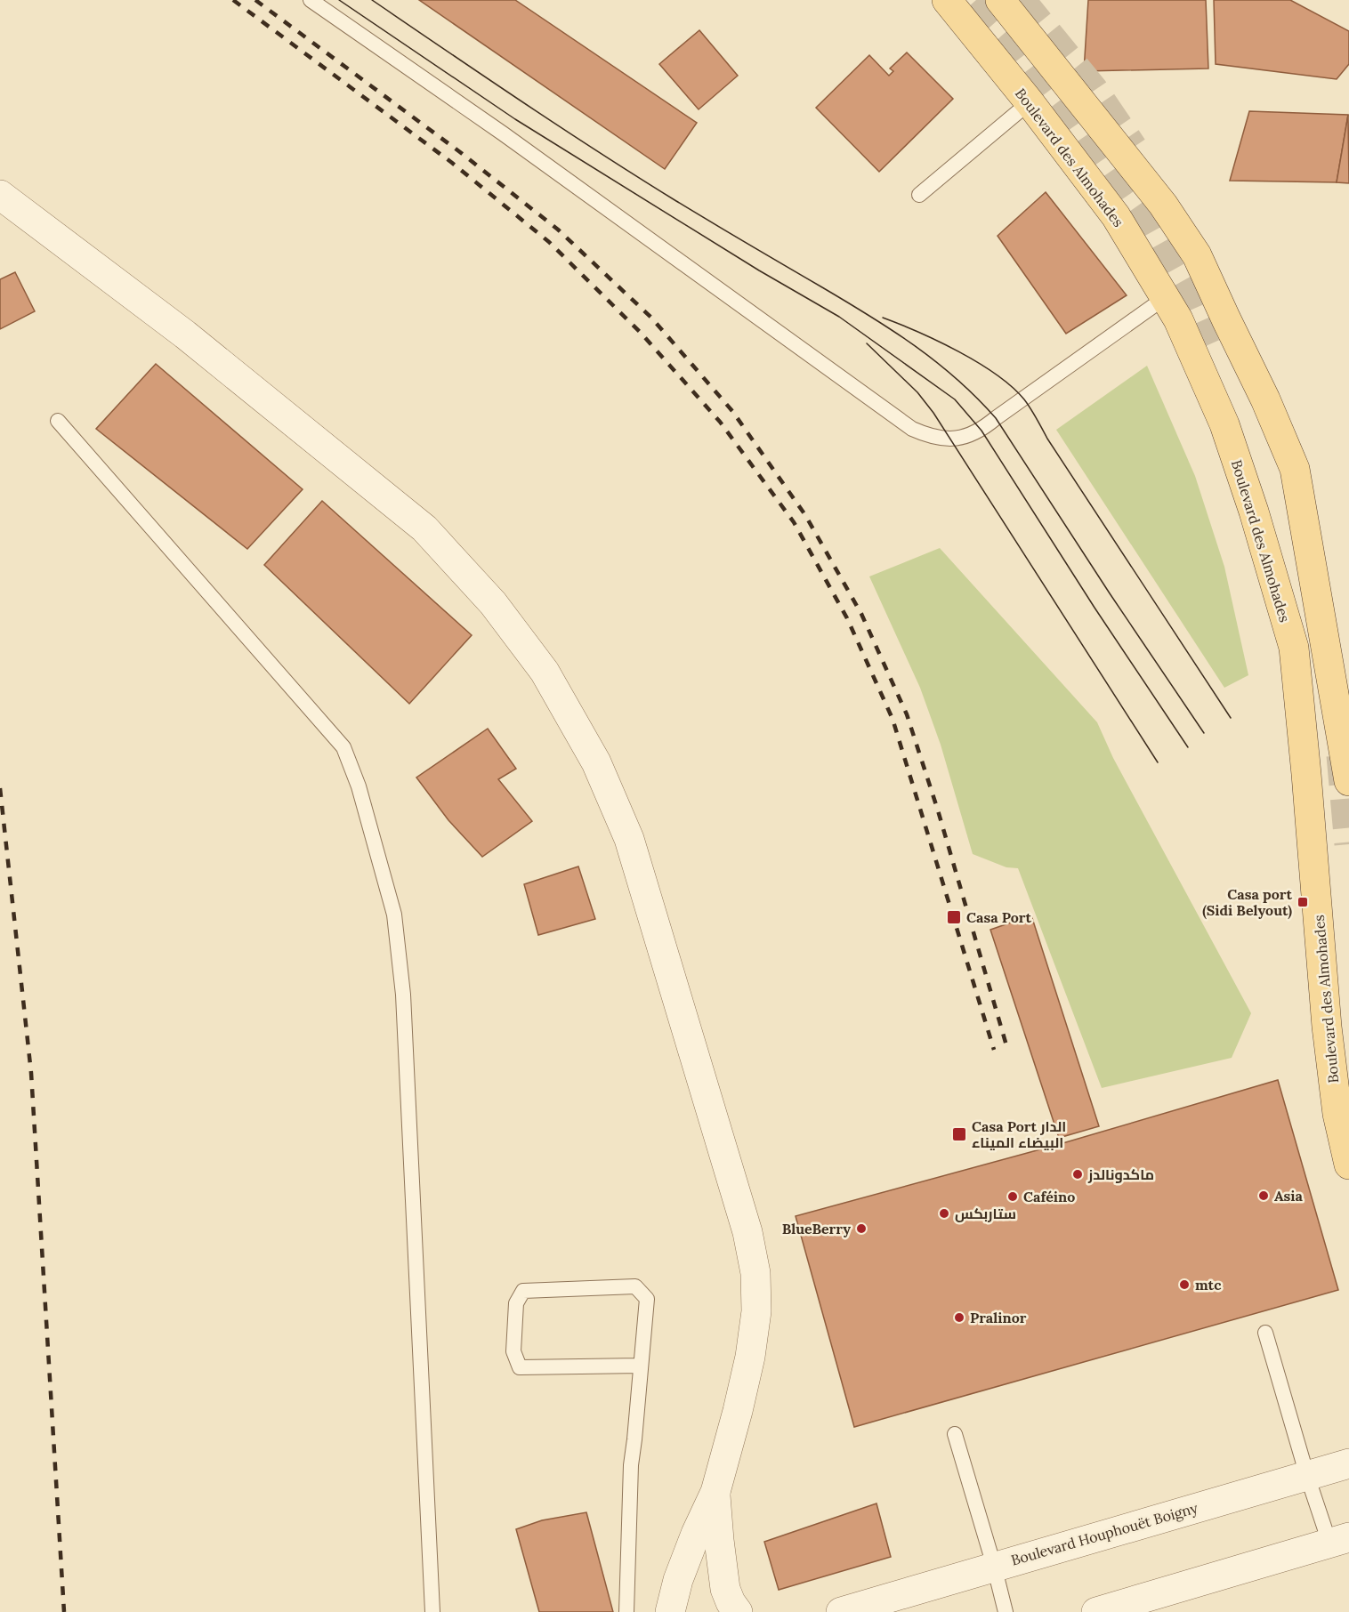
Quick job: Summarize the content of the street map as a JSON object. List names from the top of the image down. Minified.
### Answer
{"streets":{"main road":["Boulevard des Almohades"],"street":["Boulevard Houphouët Boigny"]},"places":{"transit":["Casa port (Sidi Belyout)","Casa Port","Casa Port الدار البيضاء الميناء"],"other":["ماكدونالدز","Asia","Caféino","ستاربكس","BlueBerry","mtc","Pralinor"]}}
